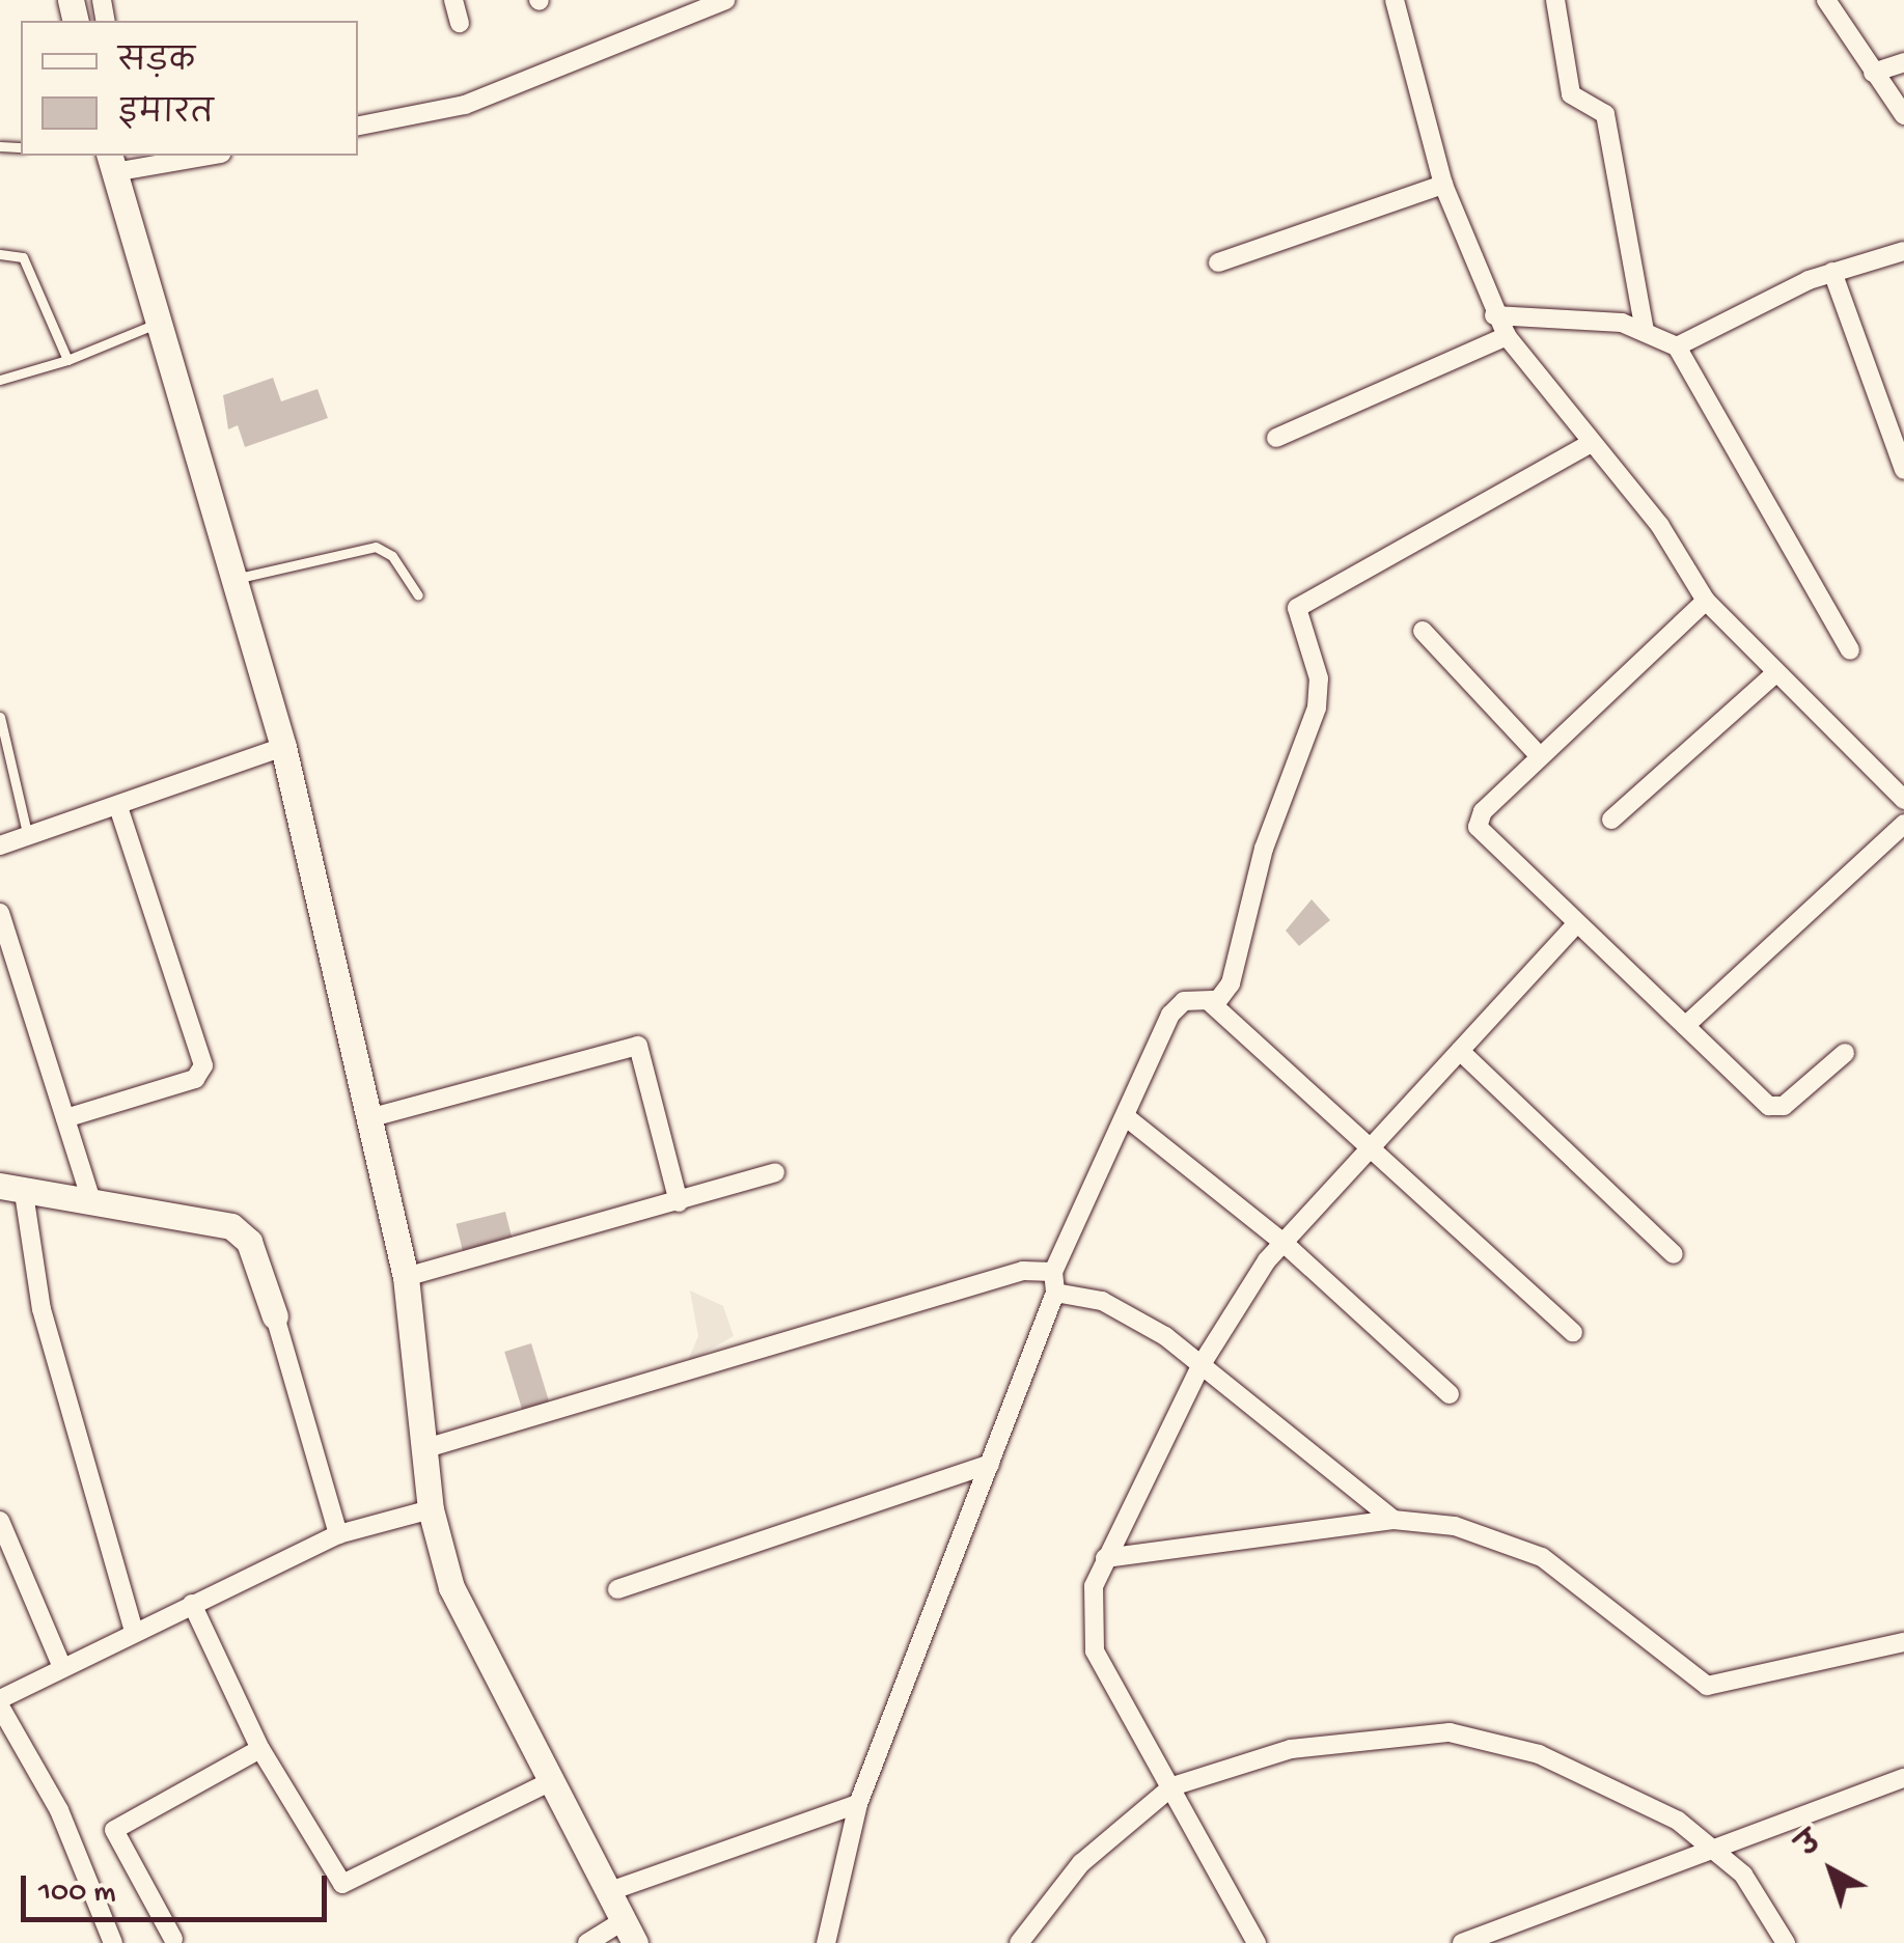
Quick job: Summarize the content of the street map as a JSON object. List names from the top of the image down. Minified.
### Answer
{"legend":["सड़क","इमारत"],"scale_bar":"100 m","north":"top left"}
